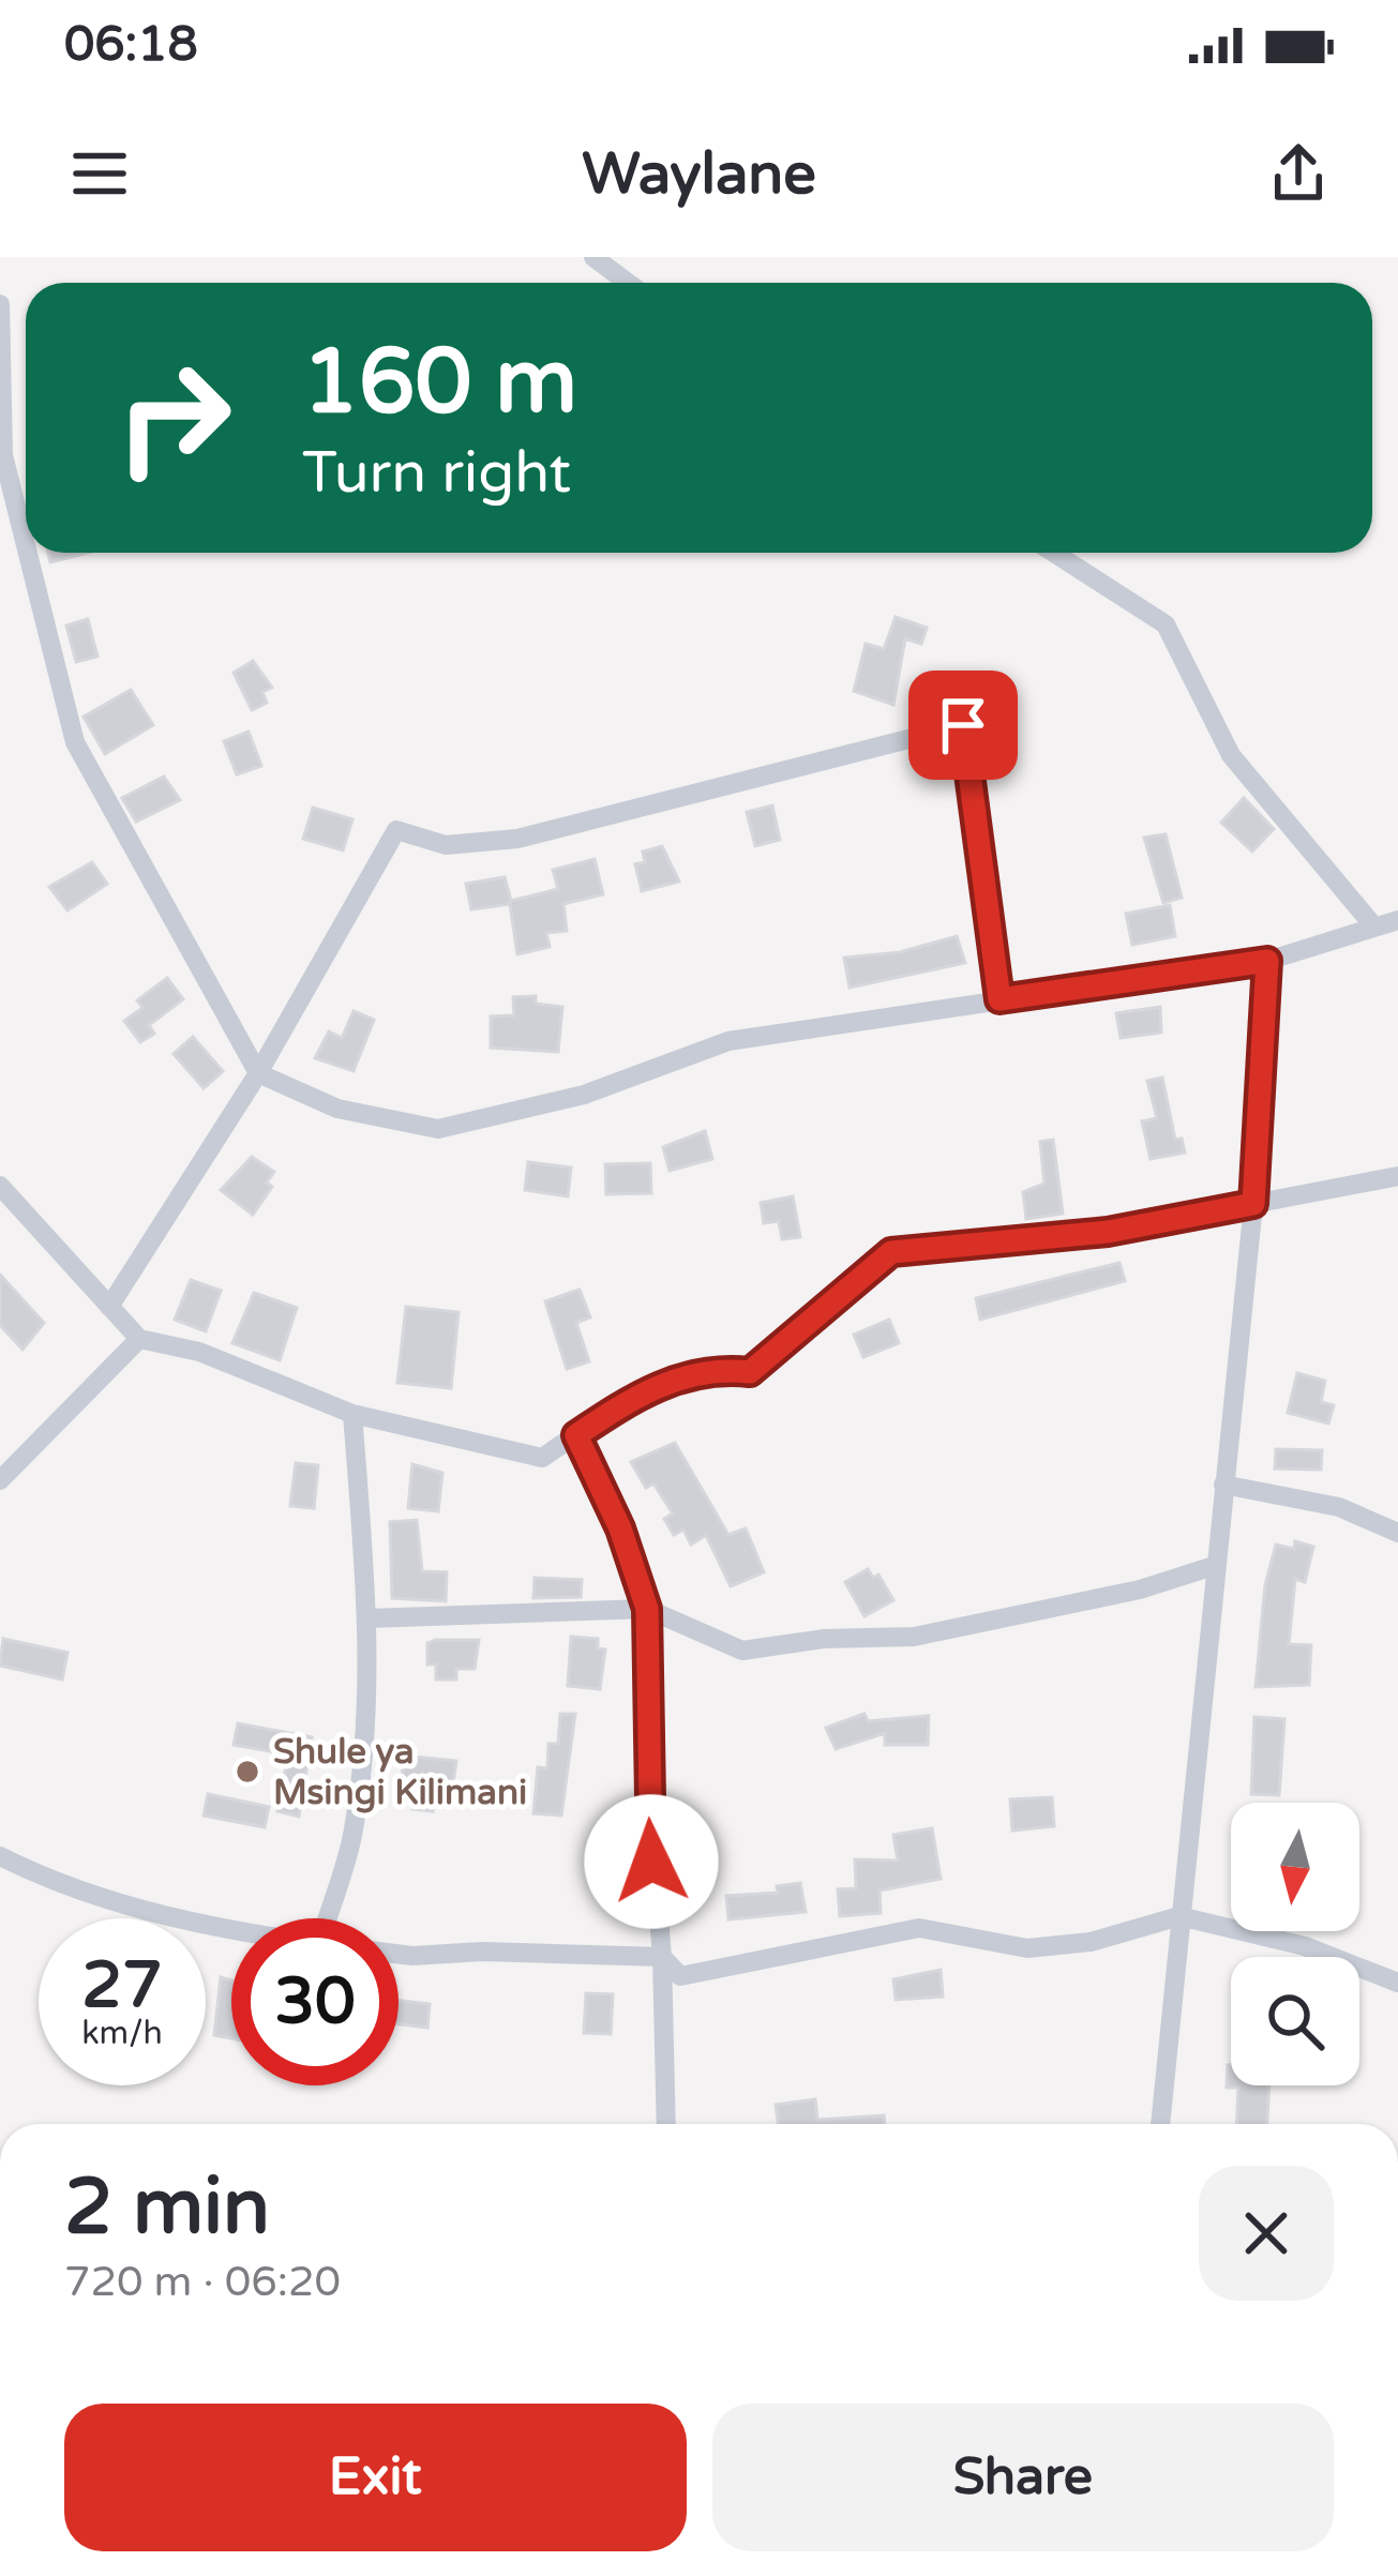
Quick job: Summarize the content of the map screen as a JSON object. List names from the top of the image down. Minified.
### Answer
{"places":["Shule ya Msingi Kilimani"],"north":"bottom","page":{"status":"06:18","header":"Waylane","turn":["160 m","Turn right"],"speed":"27 km/h","limit":"30","heading":["2 min","720 m · 06:20"],"buttons":["Exit","Share"]}}
